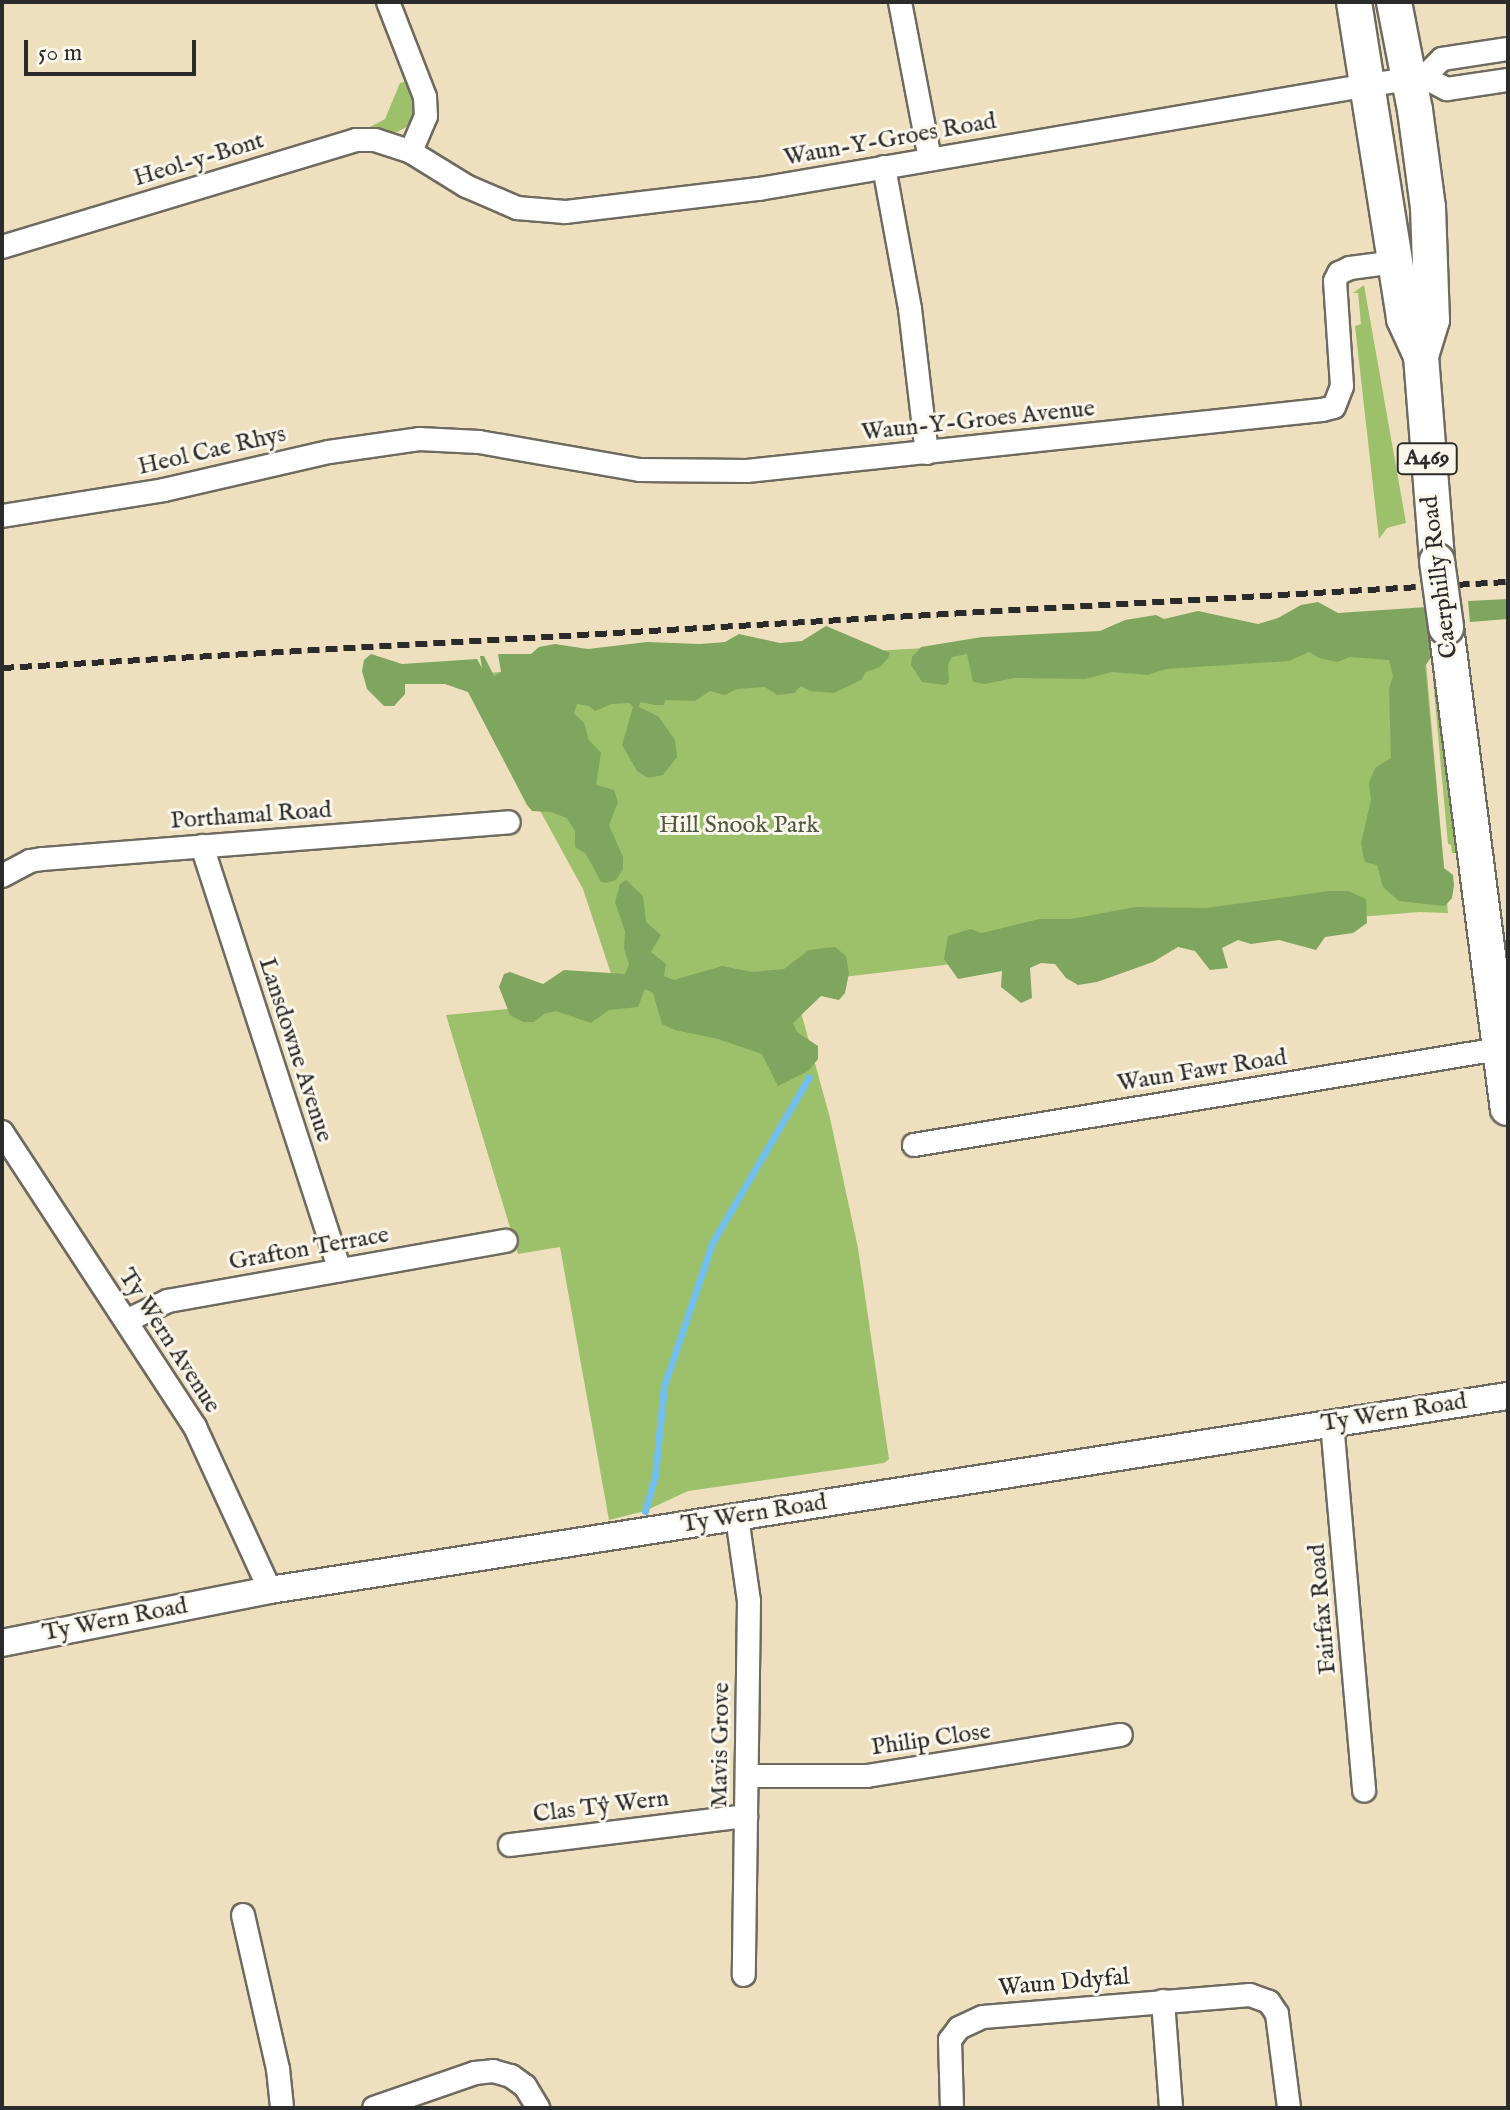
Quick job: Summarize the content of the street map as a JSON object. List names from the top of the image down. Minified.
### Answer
{"streets":{"main road":["A469","Caerphilly Road"],"street":["Waun-Y-Groes Road","Heol-y-Bont","Waun-Y-Groes Avenue","Heol Cae Rhys","Porthamal Road","Lansdowne Avenue","Waun Fawr Road","Grafton Terrace","Ty Wern Avenue","Ty Wern Road","Fairfax Road","Philip Close","Mavis Grove","Clas Tŷ Wern","Waun Ddyfal"]},"crossings":[["Waun-Y-Groes Road","Heol-y-Bont"],["Waun-Y-Groes Road","Caerphilly Road"],["Waun-Y-Groes Avenue","Heol Cae Rhys"],["Waun-Y-Groes Avenue","Caerphilly Road"],["Caerphilly Road","Waun Fawr Road"],["Porthamal Road","Lansdowne Avenue"],["Lansdowne Avenue","Grafton Terrace"],["Grafton Terrace","Ty Wern Avenue"],["Ty Wern Avenue","Ty Wern Road"],["Ty Wern Road","Fairfax Road"],["Ty Wern Road","Mavis Grove"],["Philip Close","Mavis Grove"],["Mavis Grove","Clas Tŷ Wern"]],"parks":["Hill Snook Park"],"scale_bar":"50 m"}
